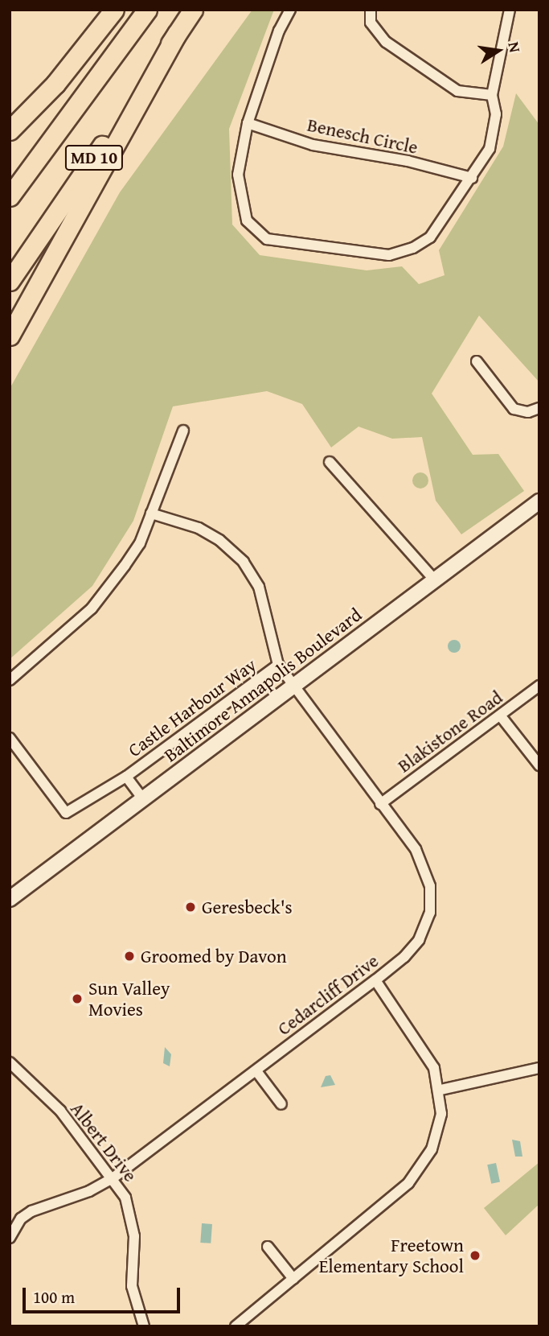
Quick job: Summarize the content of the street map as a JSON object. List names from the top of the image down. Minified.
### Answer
{"streets":{"highway":["MD 10"],"main road":["Baltimore Annapolis Boulevard"],"street":["Benesch Circle","Castle Harbour Way","Blakistone Road","Cedarcliff Drive","Albert Drive"]},"crossings":[["Baltimore Annapolis Boulevard","Castle Harbour Way"],["Baltimore Annapolis Boulevard","Cedarcliff Drive"],["Castle Harbour Way","Cedarcliff Drive"],["Blakistone Road","Cedarcliff Drive"],["Cedarcliff Drive","Albert Drive"]],"places":["Geresbeck's","Groomed by Davon","Sun Valley Movies","Freetown Elementary School"],"scale_bar":"100 m","north":"right"}
